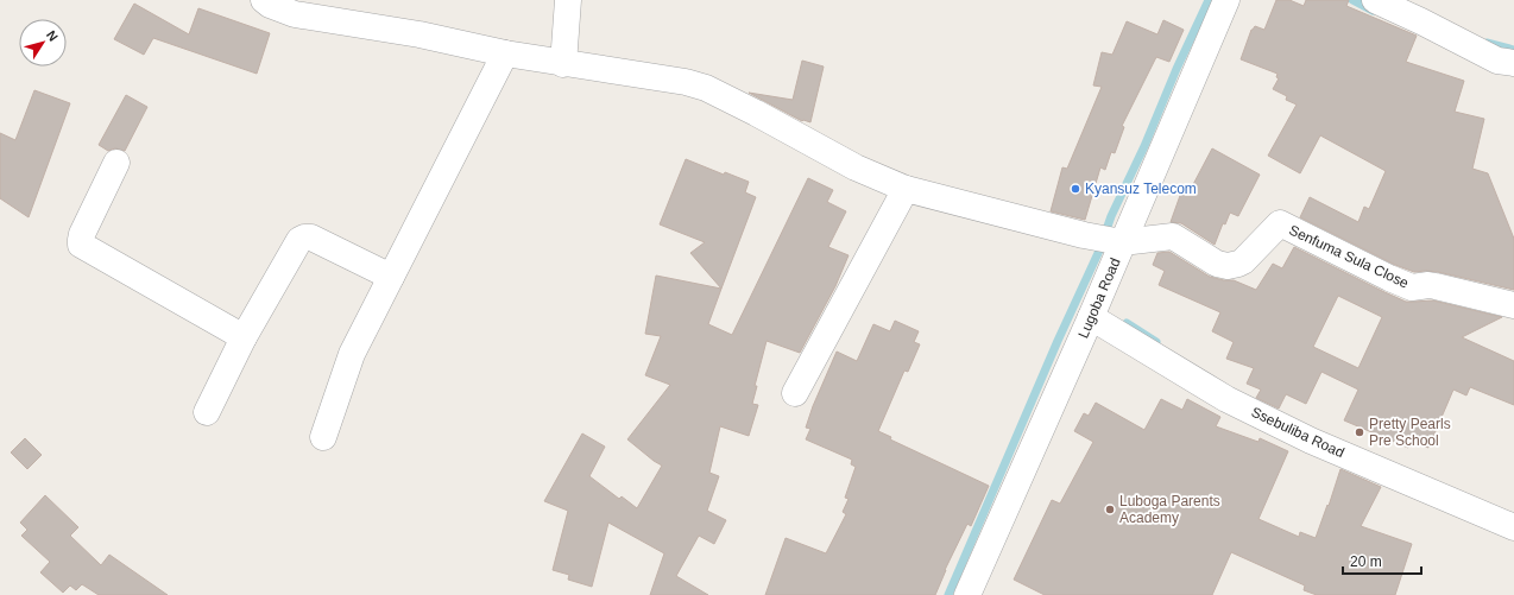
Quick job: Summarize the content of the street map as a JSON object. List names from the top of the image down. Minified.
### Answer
{"streets":{"street":["Senfuma Sula Close","Lugoba Road","Ssebuliba Road"]},"crossings":[["Senfuma Sula Close","Lugoba Road"],["Lugoba Road","Ssebuliba Road"]],"places":["Kyansuz Telecom","Pretty Pearls Pre School","Luboga Parents Academy"],"scale_bar":"20 m","north":"top right"}
